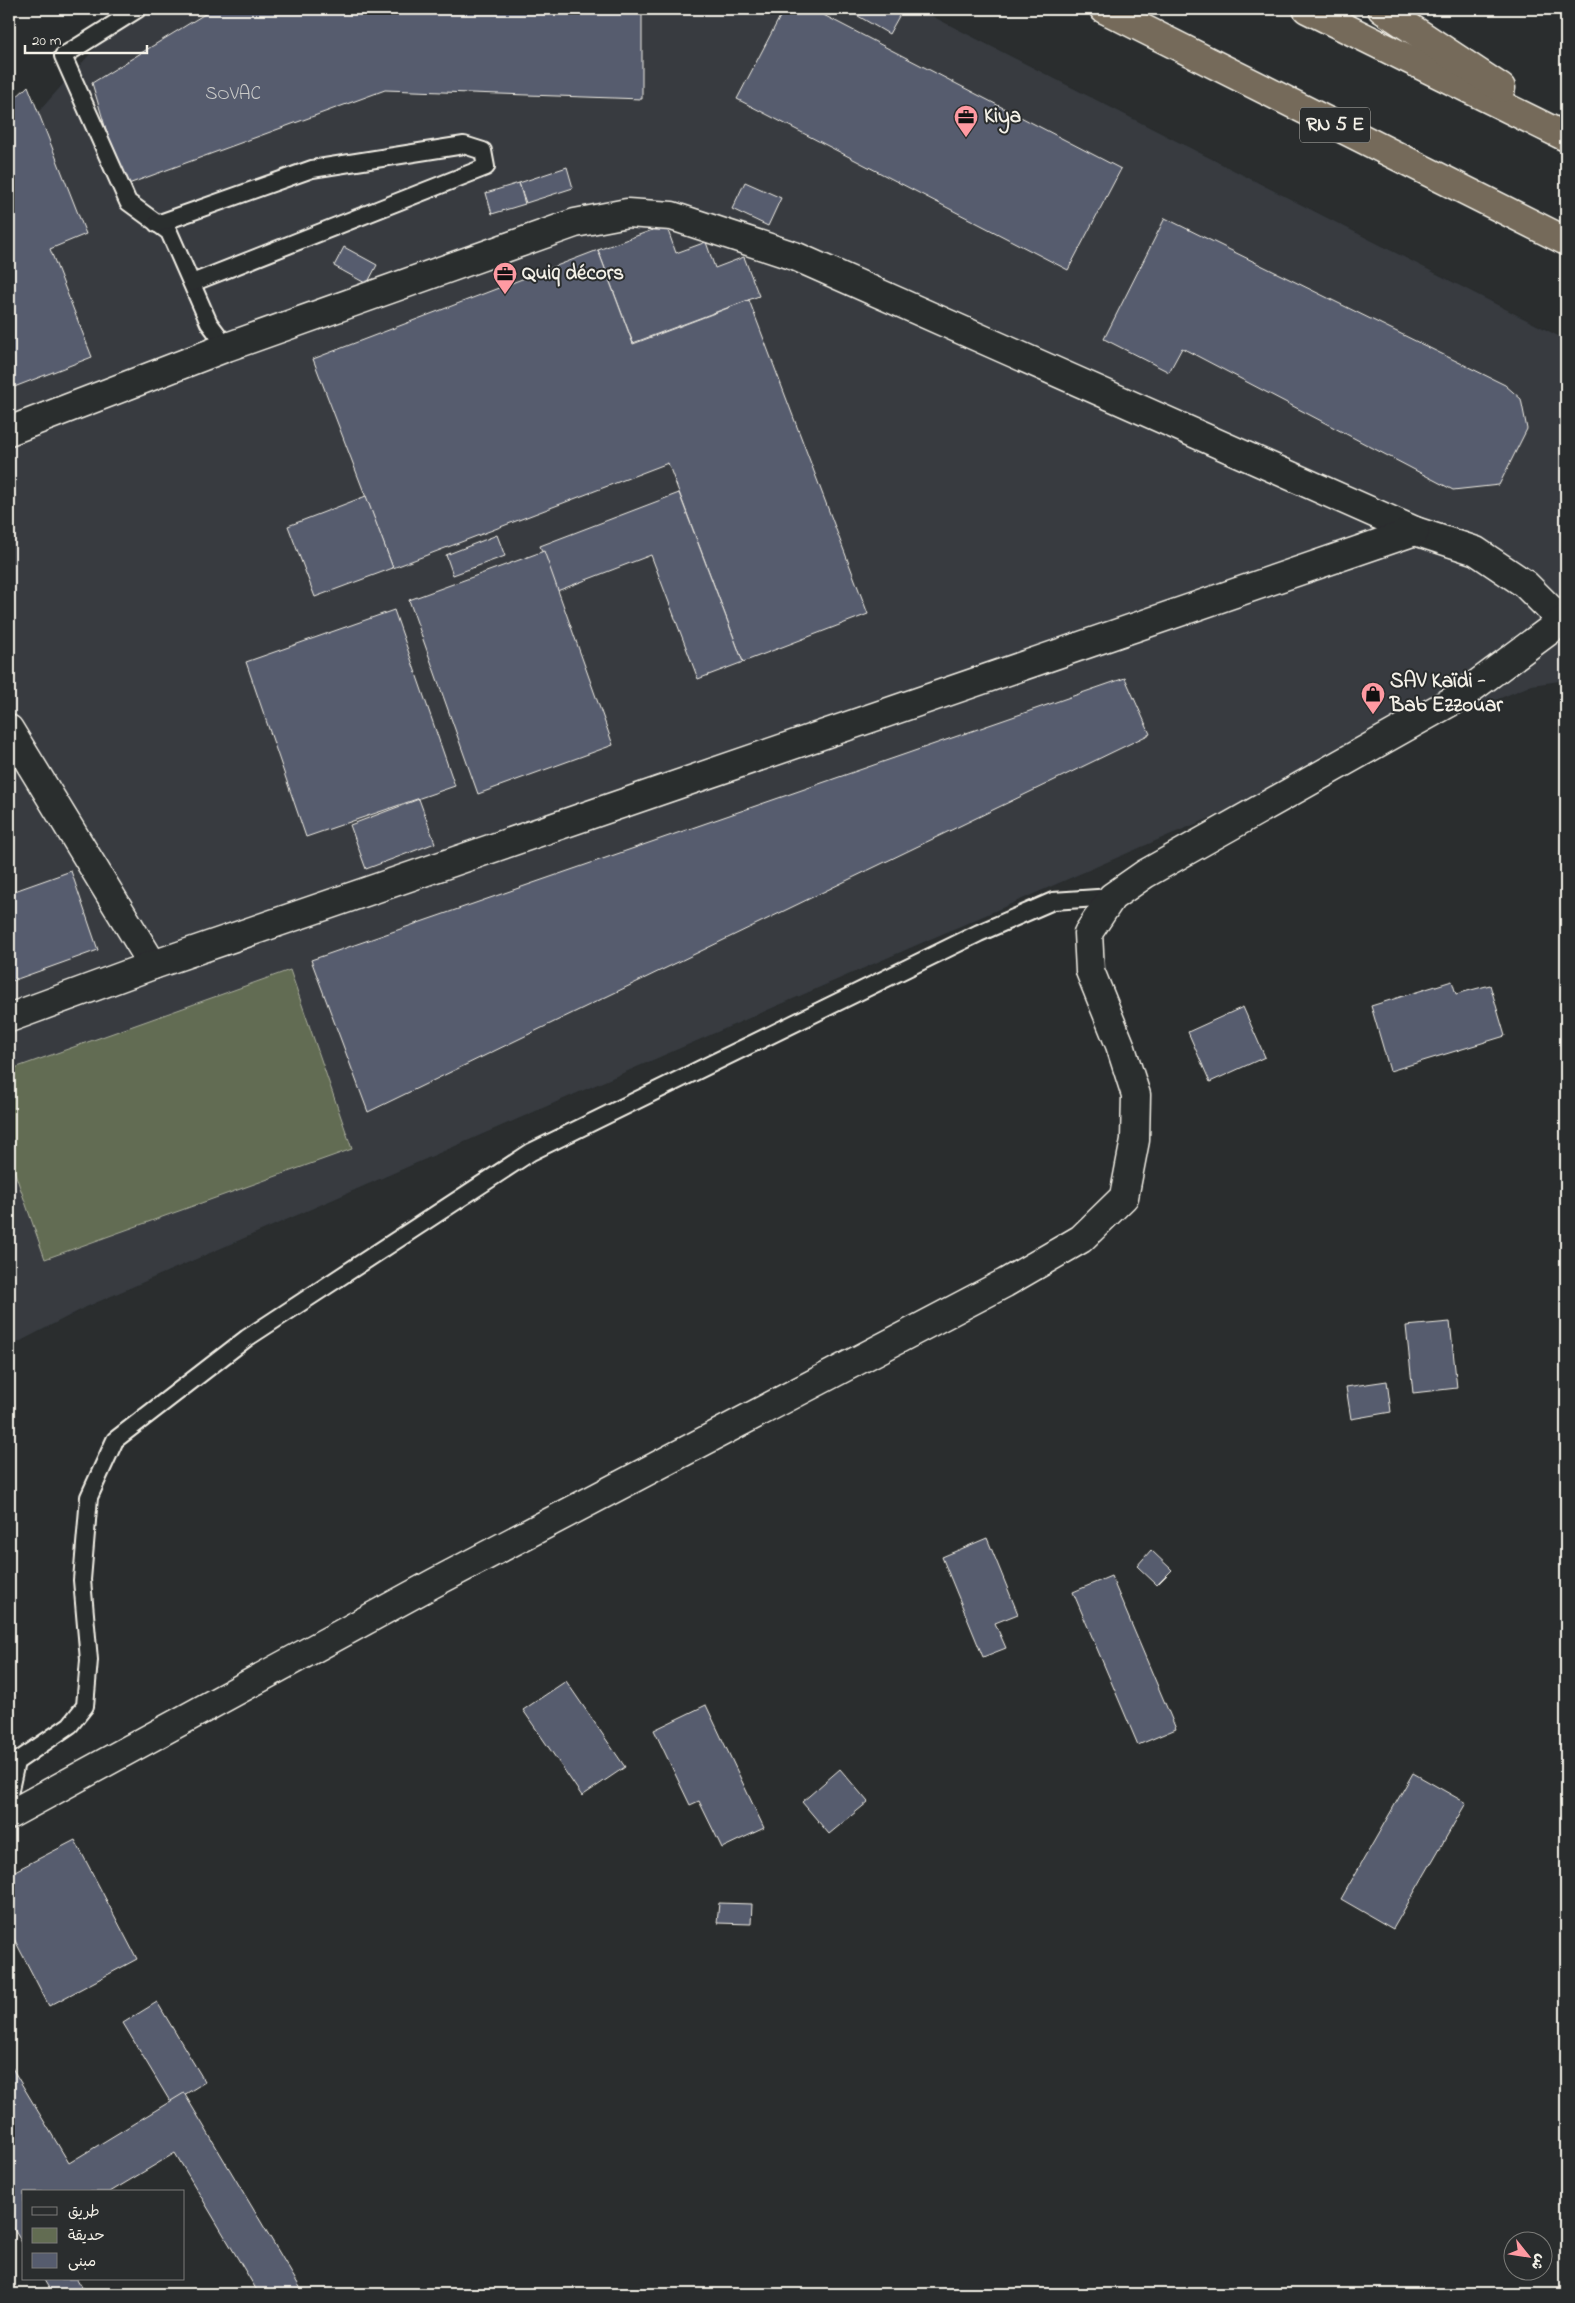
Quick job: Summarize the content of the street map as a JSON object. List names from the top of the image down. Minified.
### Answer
{"streets":{"highway":["RN 5 E"]},"places":{"office":["Kiya","Quiq décors"],"shop":["SAV Kaïdi - Bab Ezzouar"]},"house_numbers":["SOVAC"],"legend":["طريق","حديقة","مبنى"],"scale_bar":"20 m","north":"bottom right"}
